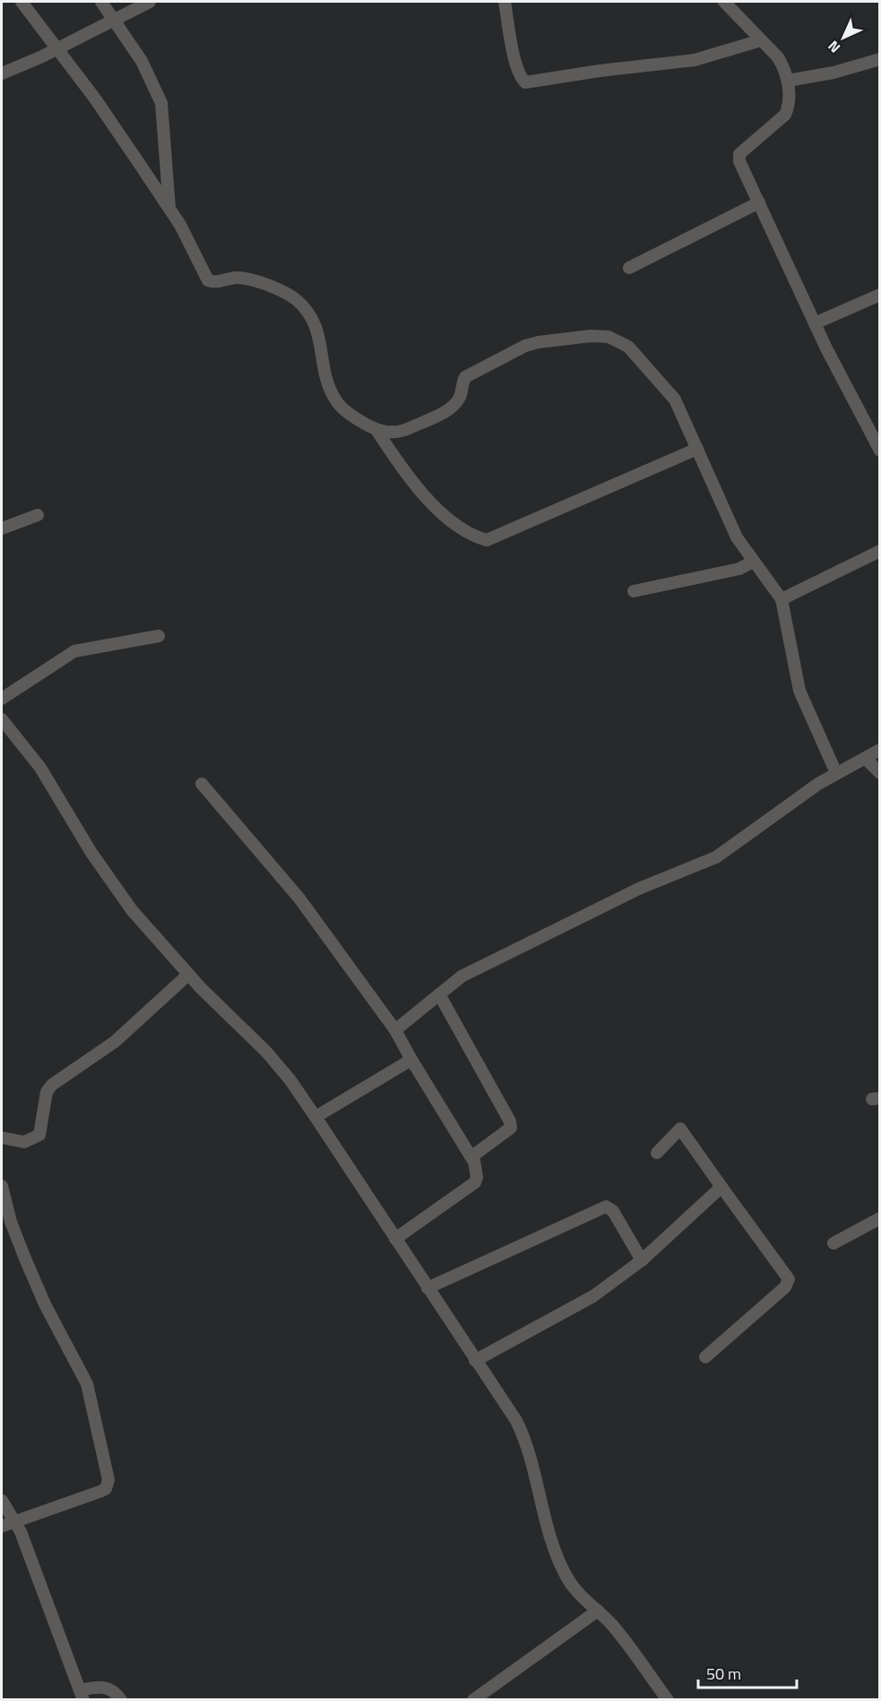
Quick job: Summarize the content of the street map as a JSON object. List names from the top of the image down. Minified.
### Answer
{"scale_bar":"50 m","north":"bottom left"}
